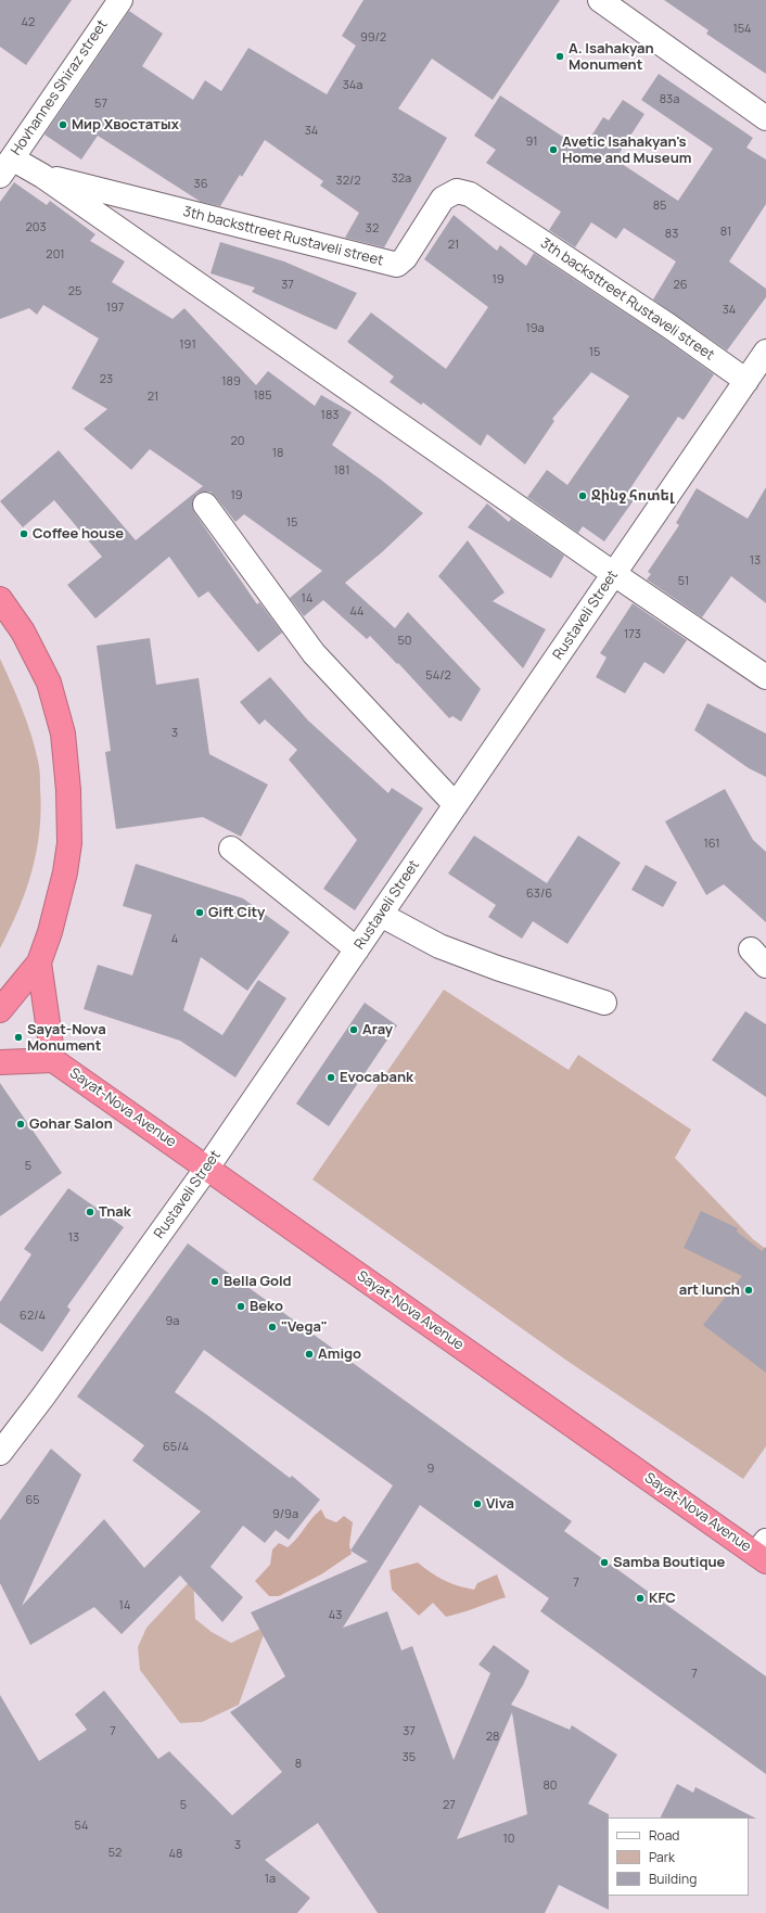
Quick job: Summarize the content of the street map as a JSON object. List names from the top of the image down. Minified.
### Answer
{"streets":{"highway":["Sayat-Nova Avenue"],"street":["Hovhannes Shiraz street","3th backsttreet Rustaveli street","Rustaveli Street"]},"crossings":[["3th backsttreet Rustaveli street","Rustaveli Street"],["Rustaveli Street","Sayat-Nova Avenue"]],"places":["A. Isahakyan Monument","Мир Хвостатых","Avetic Isahakyan's Home and Museum","Ջինջ հոտել","Coffee house","Gift City","Aray","Sayat-Nova Monument","Evocabank","Gohar Salon","Tnak","Bella Gold","art lunch","Beko","\"Vega\"","Amigo","Viva","Samba Boutique","KFC"],"house_numbers":["42","154","99/2","34a","83a","57","34","91","32a","32/2","36","85","203","32","81","83","21","201","19","37","26","25","197","34","19a","191","15","23","189","185","21","183","20","18","181","19","15","13","51","14","44","173","50","54/2","3","161","63/6","4","5","13","62/4","9a","65/4","9","65","9/9a","7","14","43","7","7","37","28","35","8","80","5","27","54","10","3","52","48","1а"],"legend":["Road","Park","Building"]}
